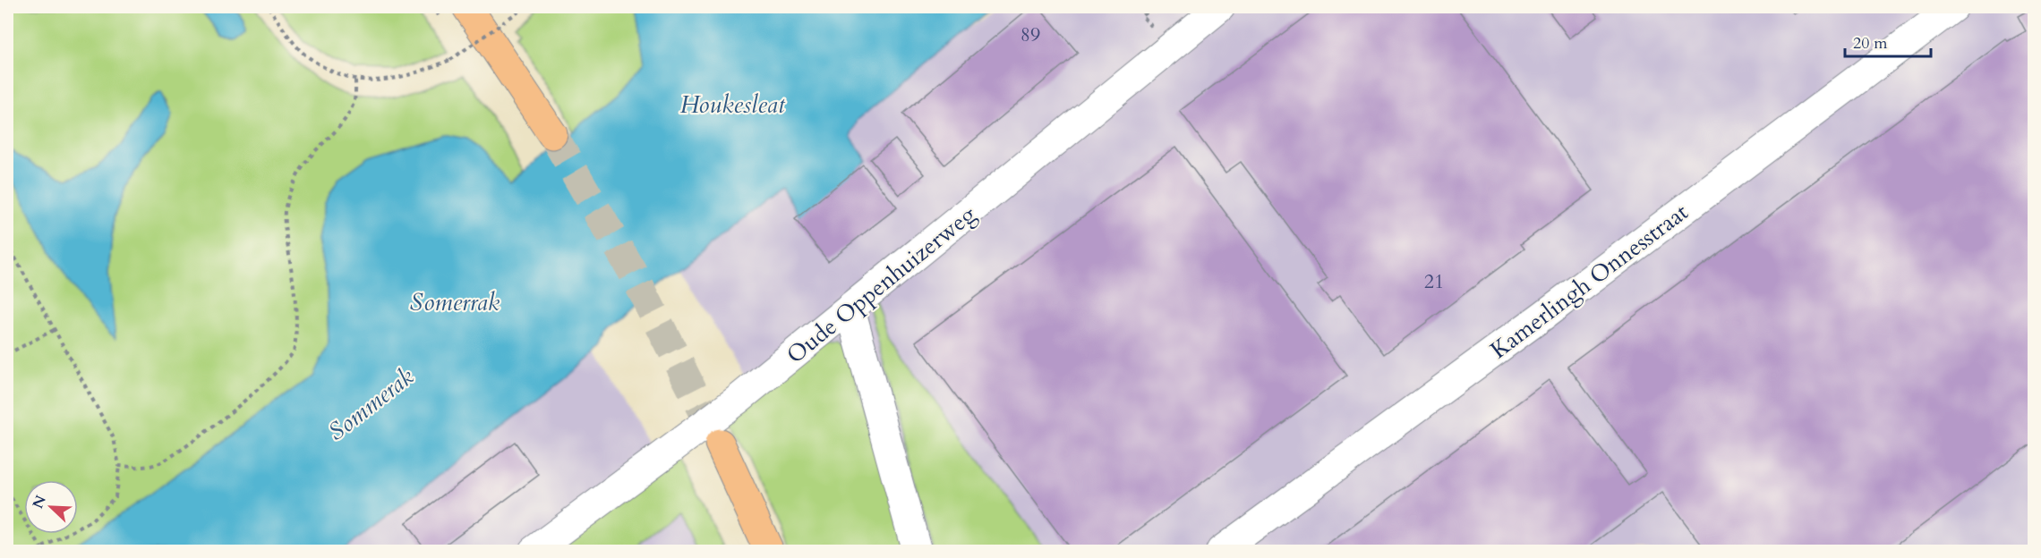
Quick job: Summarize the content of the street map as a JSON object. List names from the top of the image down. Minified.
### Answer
{"streets":{"street":["Kamerlingh Onnesstraat","Oude Oppenhuizerweg"]},"water":["Houkesleat","Somerrak","Sommerak"],"house_numbers":["89","21"],"scale_bar":"20 m","north":"top left"}
